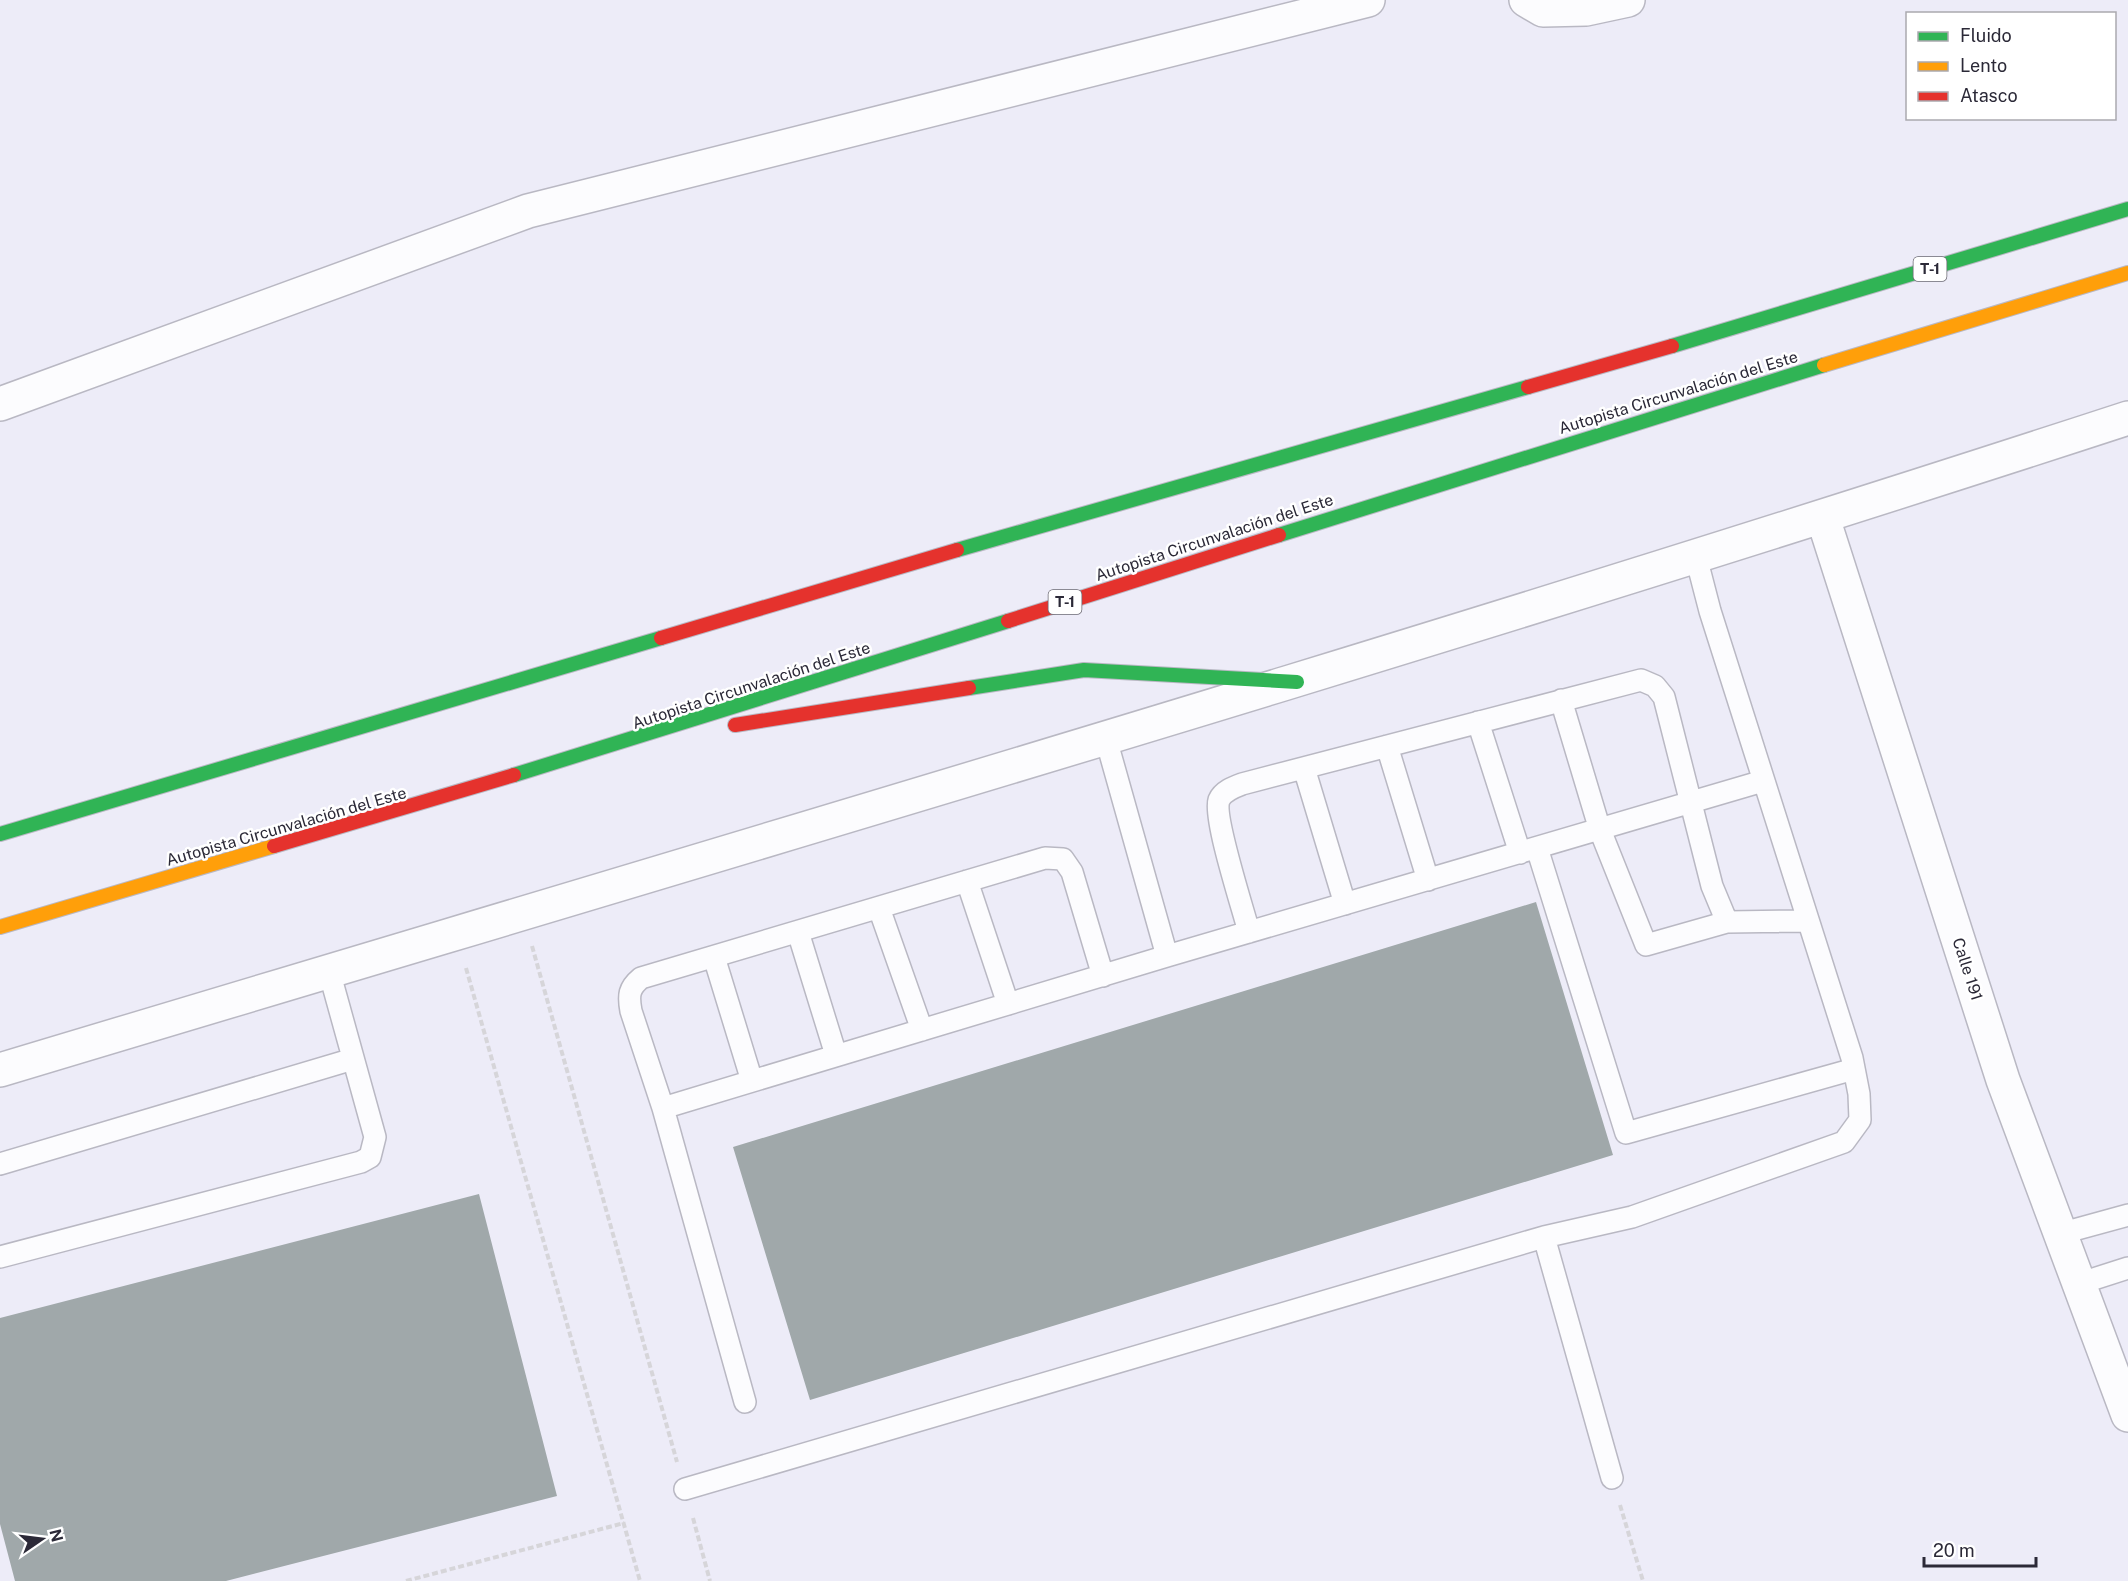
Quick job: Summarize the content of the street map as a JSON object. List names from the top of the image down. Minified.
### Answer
{"streets":{"highway":["T-1","Autopista Circunvalación del Este"],"street":["Calle 191"]},"legend":["Fluido","Lento","Atasco"],"scale_bar":"20 m","north":"right"}
